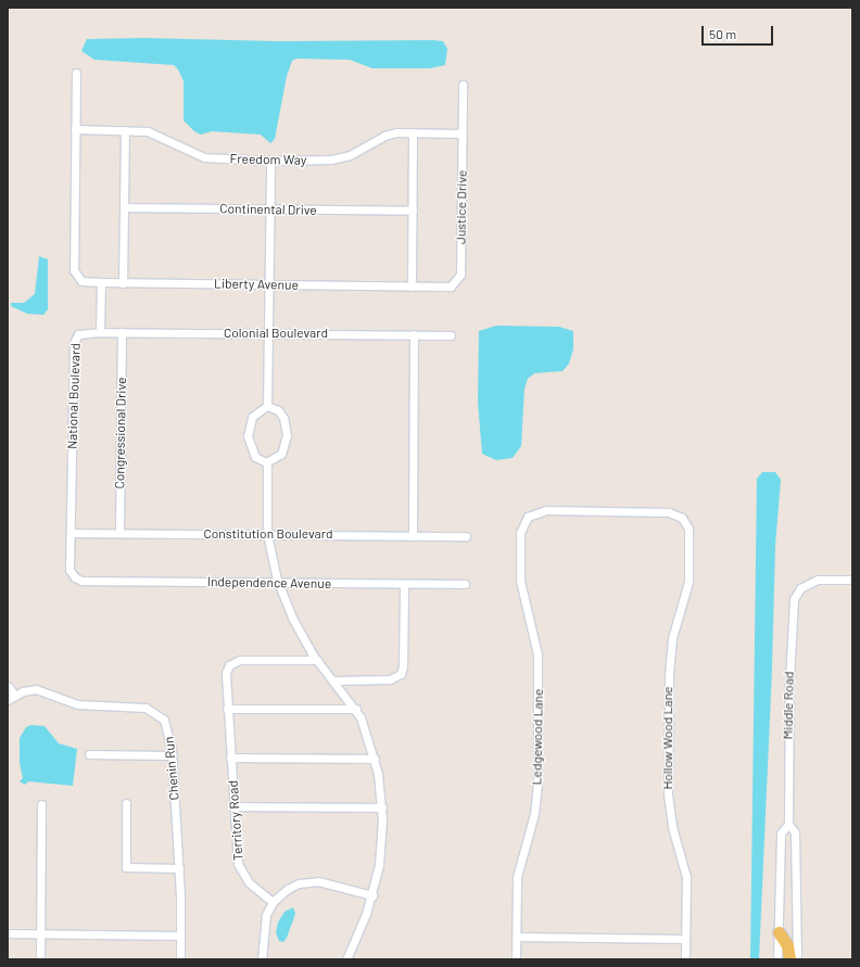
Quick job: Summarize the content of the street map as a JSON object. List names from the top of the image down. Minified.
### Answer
{"streets":{"street":["Freedom Way","Justice Drive","Continental Drive","Liberty Avenue","Colonial Boulevard","National Boulevard","Congressional Drive","Constitution Boulevard","Independence Avenue","Middle Road","Ledgewood Lane","Hollow Wood Lane","Chenin Run","Territory Road"]},"crossings":[["Freedom Way","Justice Drive"],["Justice Drive","Liberty Avenue"],["Colonial Boulevard","National Boulevard"],["Colonial Boulevard","Congressional Drive"],["National Boulevard","Constitution Boulevard"],["National Boulevard","Independence Avenue"],["Congressional Drive","Constitution Boulevard"],["Ledgewood Lane","Hollow Wood Lane"]],"scale_bar":"50 m"}
